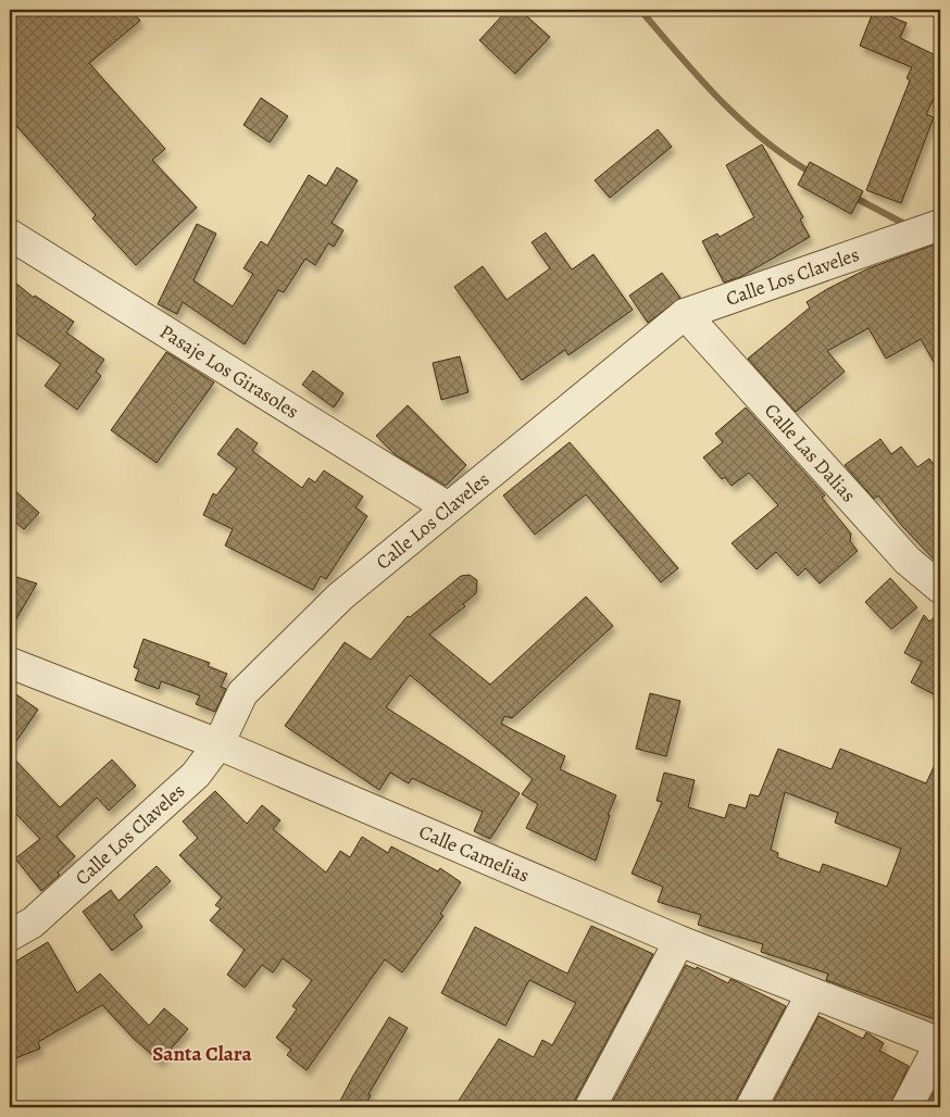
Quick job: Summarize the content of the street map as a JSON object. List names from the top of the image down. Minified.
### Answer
{"streets":{"street":["Calle Los Claveles","Pasaje Los Girasoles","Calle Las Dalias","Calle Camelias"]},"crossings":[["Calle Los Claveles","Pasaje Los Girasoles"],["Calle Los Claveles","Calle Las Dalias"],["Calle Los Claveles","Calle Camelias"]],"districts":["Santa Clara"]}
